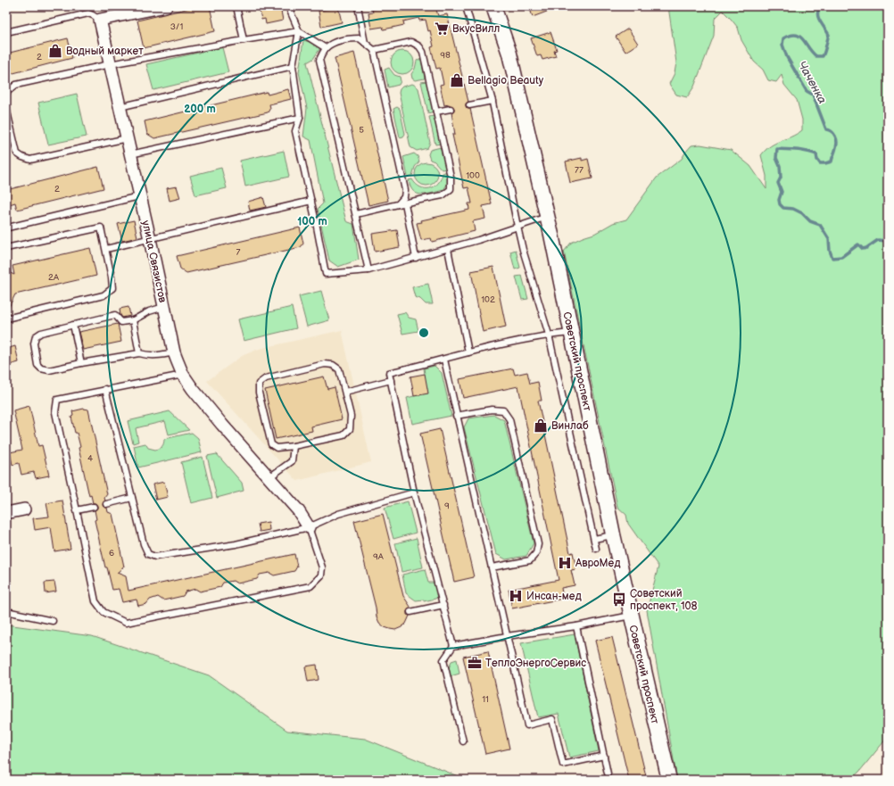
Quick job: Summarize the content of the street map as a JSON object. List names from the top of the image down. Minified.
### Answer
{"streets":{"street":["улица Связистов","Советский проспект"]},"water":["Чаченка"],"places":{"supermarket":["ВкусВилл"],"shop":["Водный маркет","Bellagio Beauty","Винлаб"],"hospital":["АвроМед","Инсан-мед"],"bus stop":["Советский проспект, 108"],"office":["ТеплоЭнергоСервис"]},"house_numbers":["3/1","98","2","5","77","100","2","7","2А","102","4","9","6","9А","11"],"rings":["200 m","100 m"]}
